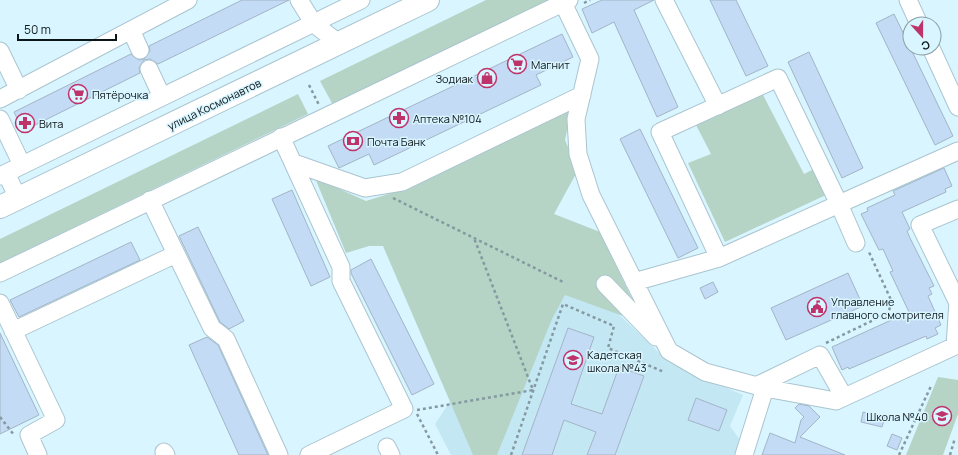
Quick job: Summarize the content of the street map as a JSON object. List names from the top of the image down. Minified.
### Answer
{"streets":{"main road":["улица Космонавтов"]},"places":{"supermarket":["Магнит","Пятёрочка"],"shop":["Зодиак"],"pharmacy":["Аптека №104","Вита"],"bank":["Почта Банк"],"public building":["Управление главного смотрителя"],"school or university":["Кадетская школа №43","Школа №40"]},"scale_bar":"50 m","north":"bottom"}
